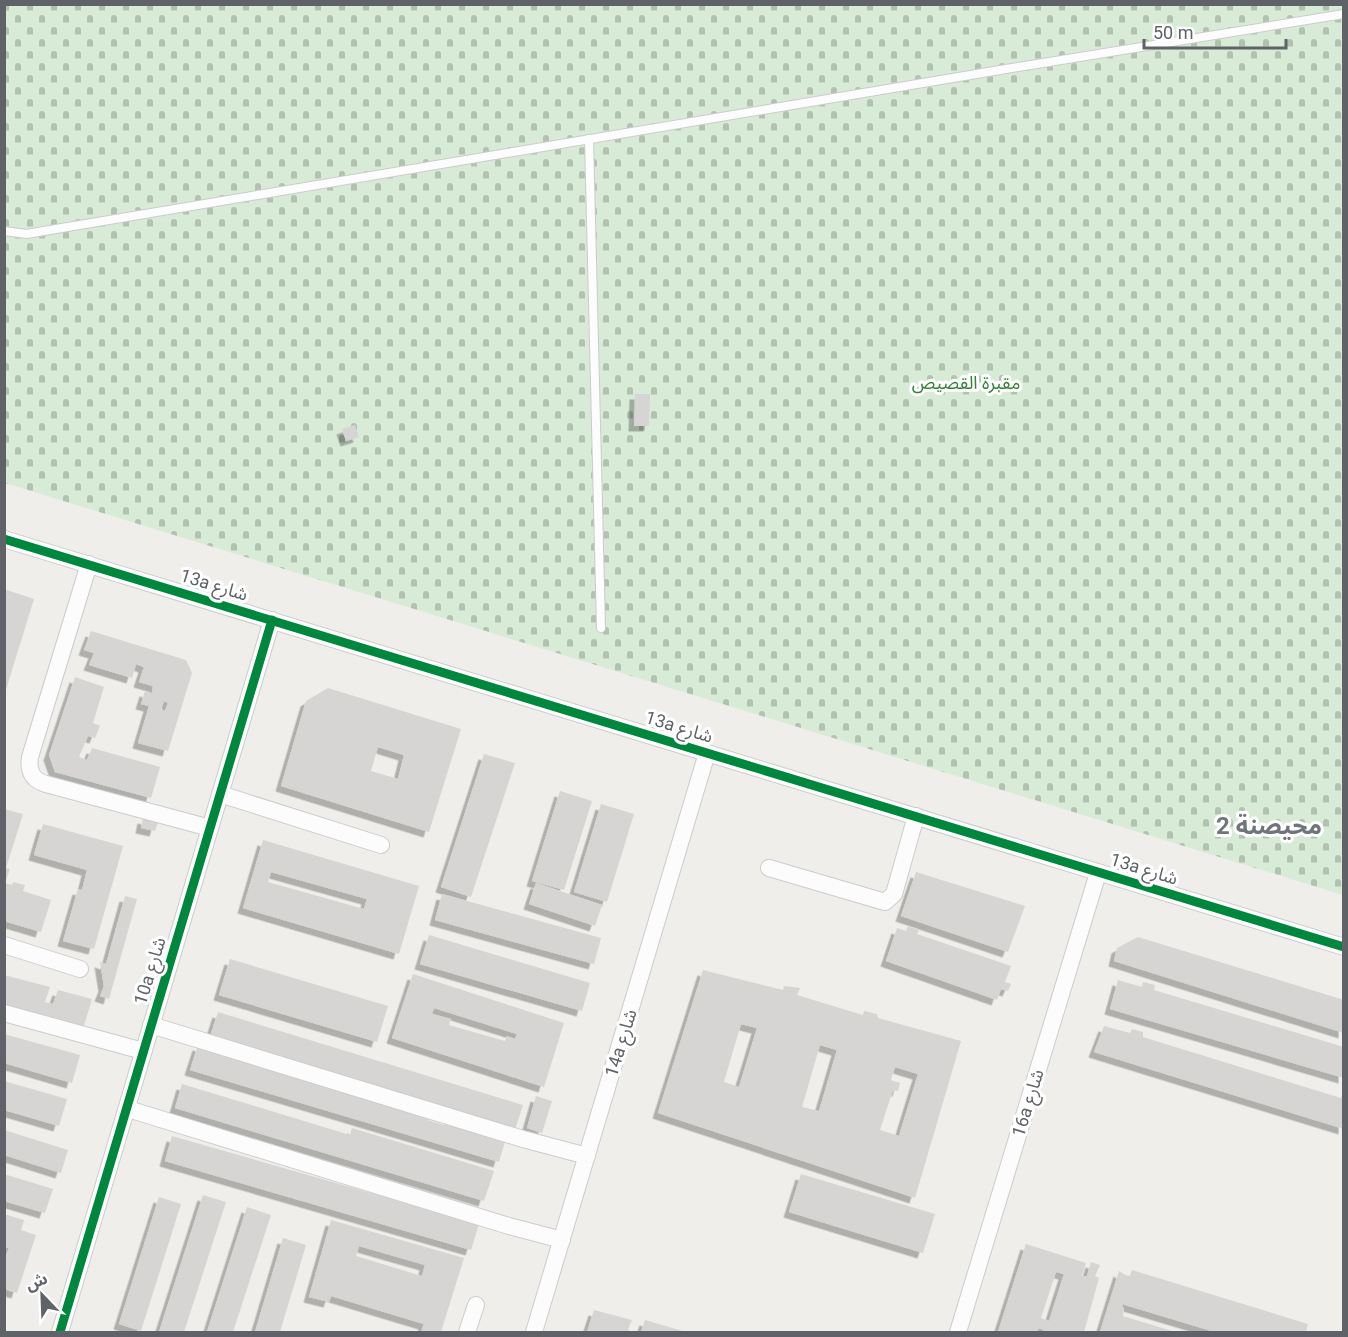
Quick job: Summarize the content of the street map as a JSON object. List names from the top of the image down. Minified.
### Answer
{"streets":{"street":["13a شارع","10a شارع","14a شارع","16a شارع"]},"crossings":[["13a شارع","10a شارع"],["13a شارع","14a شارع"],["13a شارع","16a شارع"]],"districts":["محيصنة 2"],"parks":["مقبرة القصيص"],"scale_bar":"50 m","north":"top left"}
